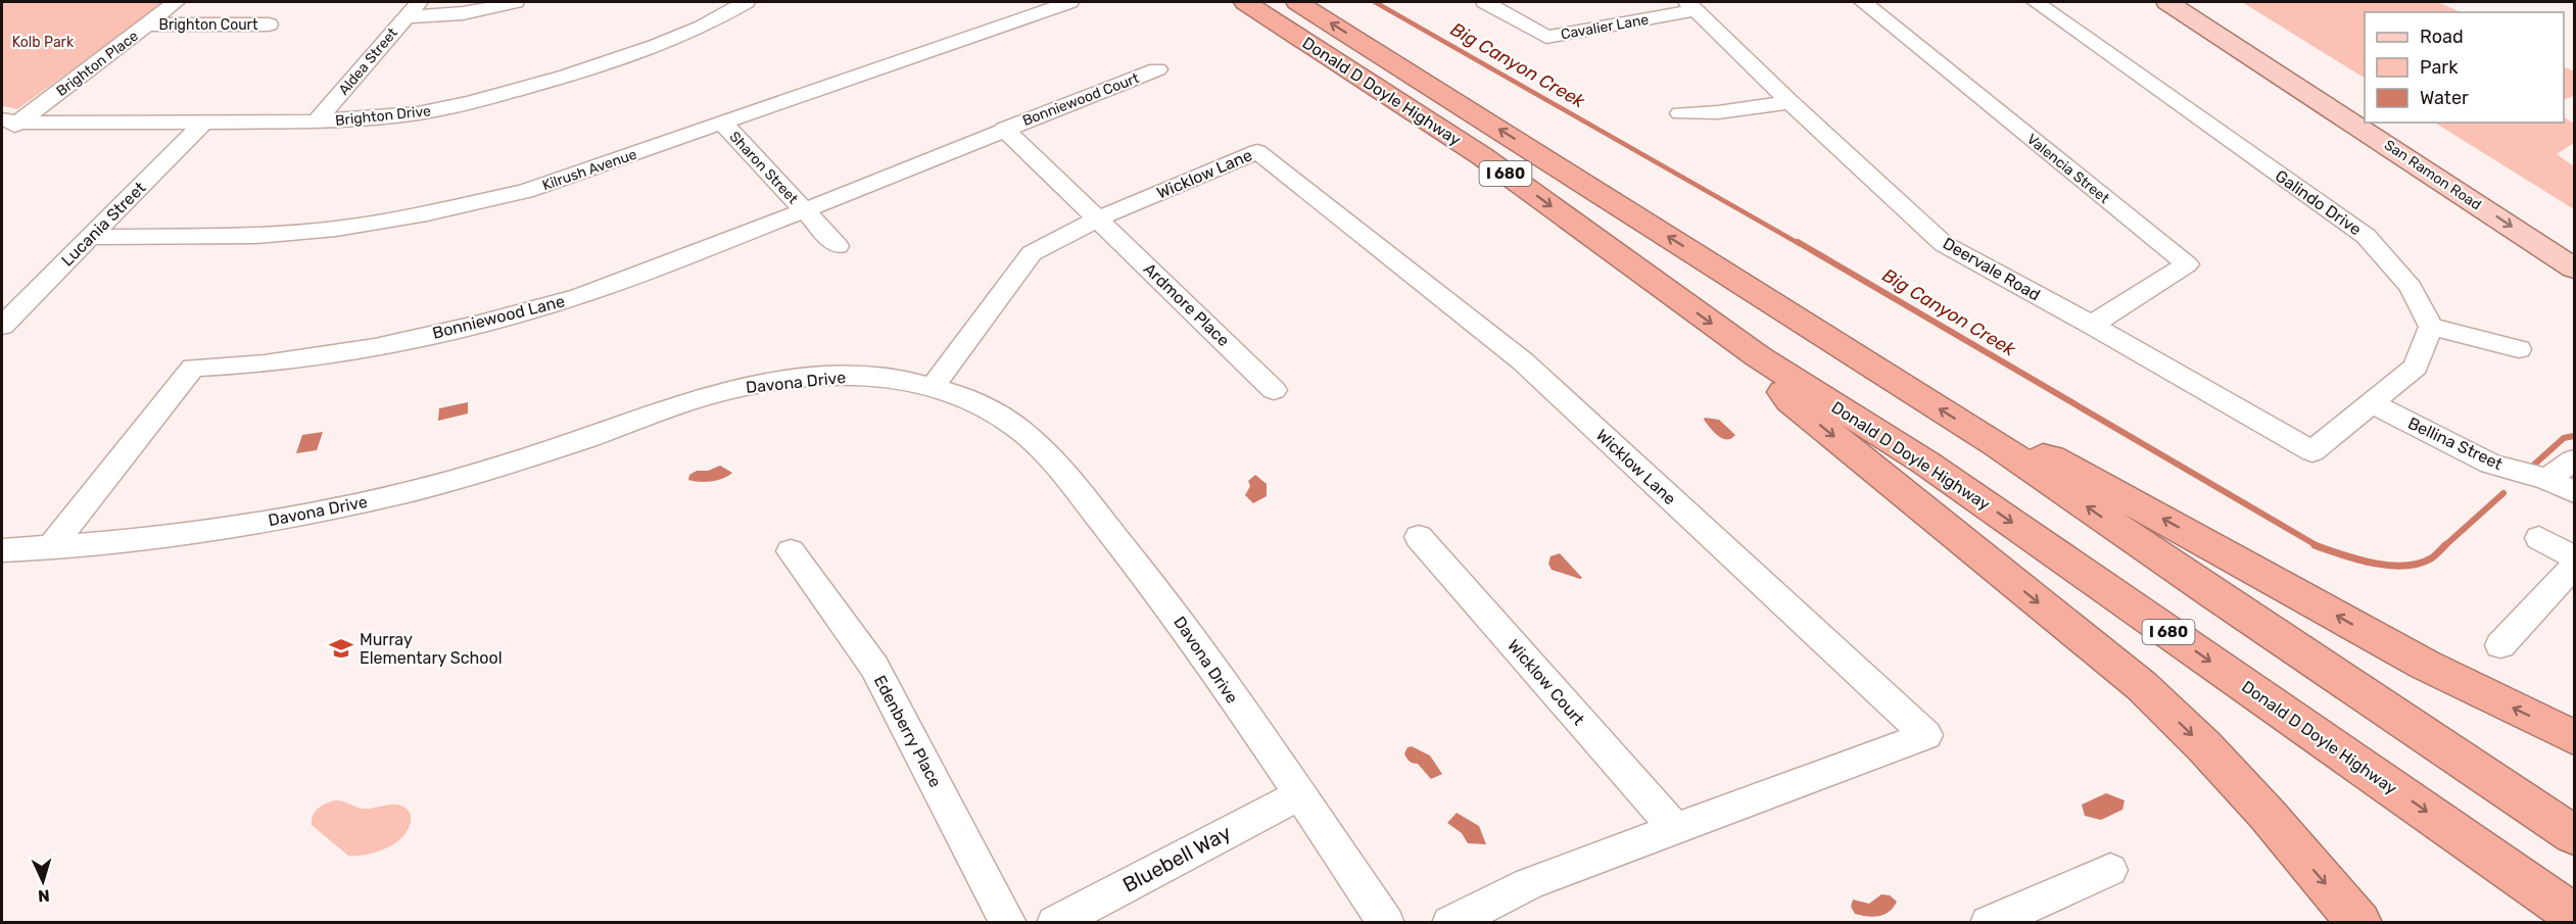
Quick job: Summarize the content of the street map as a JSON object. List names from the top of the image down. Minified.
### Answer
{"streets":{"highway":["Donald D Doyle Highway","I 680"],"main road":["San Ramon Road"],"street":["Brighton Court","Cavalier Lane","Aldea Street","Brighton Place","Bonniewood Court","Brighton Drive","Sharon Street","Valencia Street","Kilrush Avenue","Wicklow Lane","Galindo Drive","Lucania Street","Deervale Road","Ardmore Place","Bonniewood Lane","Davona Drive","Bellina Street","Wicklow Court","Edenberry Place","Bluebell Way"]},"crossings":[["Brighton Court","Brighton Place"],["Cavalier Lane","Deervale Road"],["Aldea Street","Brighton Drive"],["Brighton Place","Brighton Drive"],["Bonniewood Court","Ardmore Place"],["Bonniewood Court","Bonniewood Lane"],["Brighton Drive","Lucania Street"],["Sharon Street","Kilrush Avenue"],["Sharon Street","Bonniewood Lane"],["Valencia Street","Deervale Road"],["Kilrush Avenue","Lucania Street"],["Wicklow Lane","Ardmore Place"],["Wicklow Lane","Davona Drive"],["Wicklow Lane","Wicklow Court"],["Deervale Road","Bellina Street"],["Ardmore Place","Bonniewood Lane"],["Bonniewood Lane","Davona Drive"],["Davona Drive","Bluebell Way"]],"water":["Big Canyon Creek"],"parks":["Kolb Park"],"places":{"school or university":["Murray Elementary School"]},"legend":["Road","Park","Water"],"north":"bottom"}
